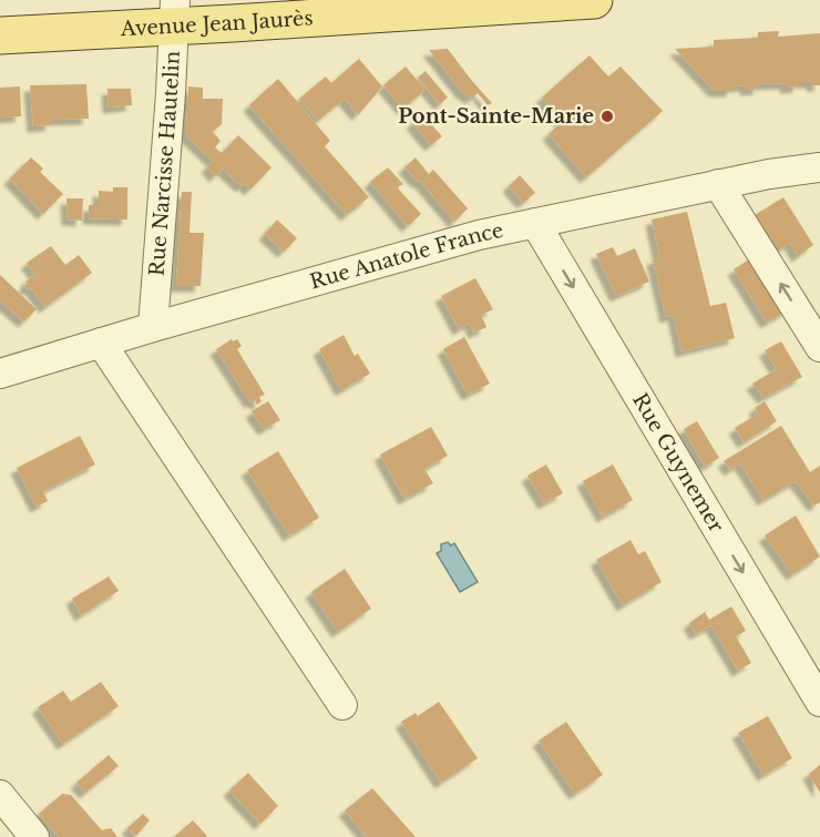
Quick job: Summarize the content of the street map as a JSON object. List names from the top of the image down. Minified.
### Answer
{"streets":{"main road":["Avenue Jean Jaurès"],"street":["Rue Narcisse Hautelin","Rue Anatole France","Rue Guynemer"]},"crossings":[["Avenue Jean Jaurès","Rue Narcisse Hautelin"],["Rue Narcisse Hautelin","Rue Anatole France"],["Rue Anatole France","Rue Guynemer"]],"places":["Pont-Sainte-Marie"]}
